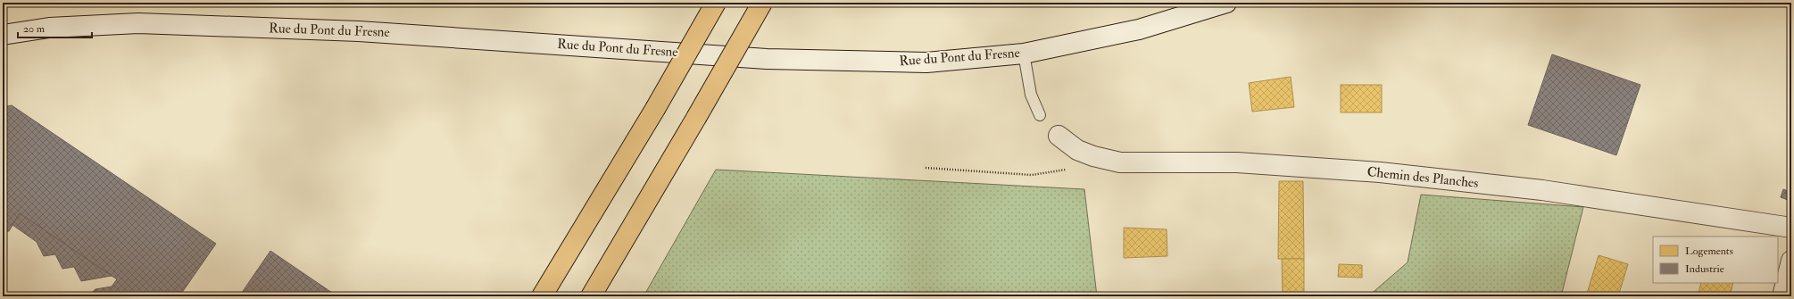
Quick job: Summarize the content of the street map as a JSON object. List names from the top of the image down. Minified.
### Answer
{"streets":{"main road":["Rue du Pont du Fresne","Chemin des Planches"]},"legend":["Logements","Industrie"],"scale_bar":"20 m"}
